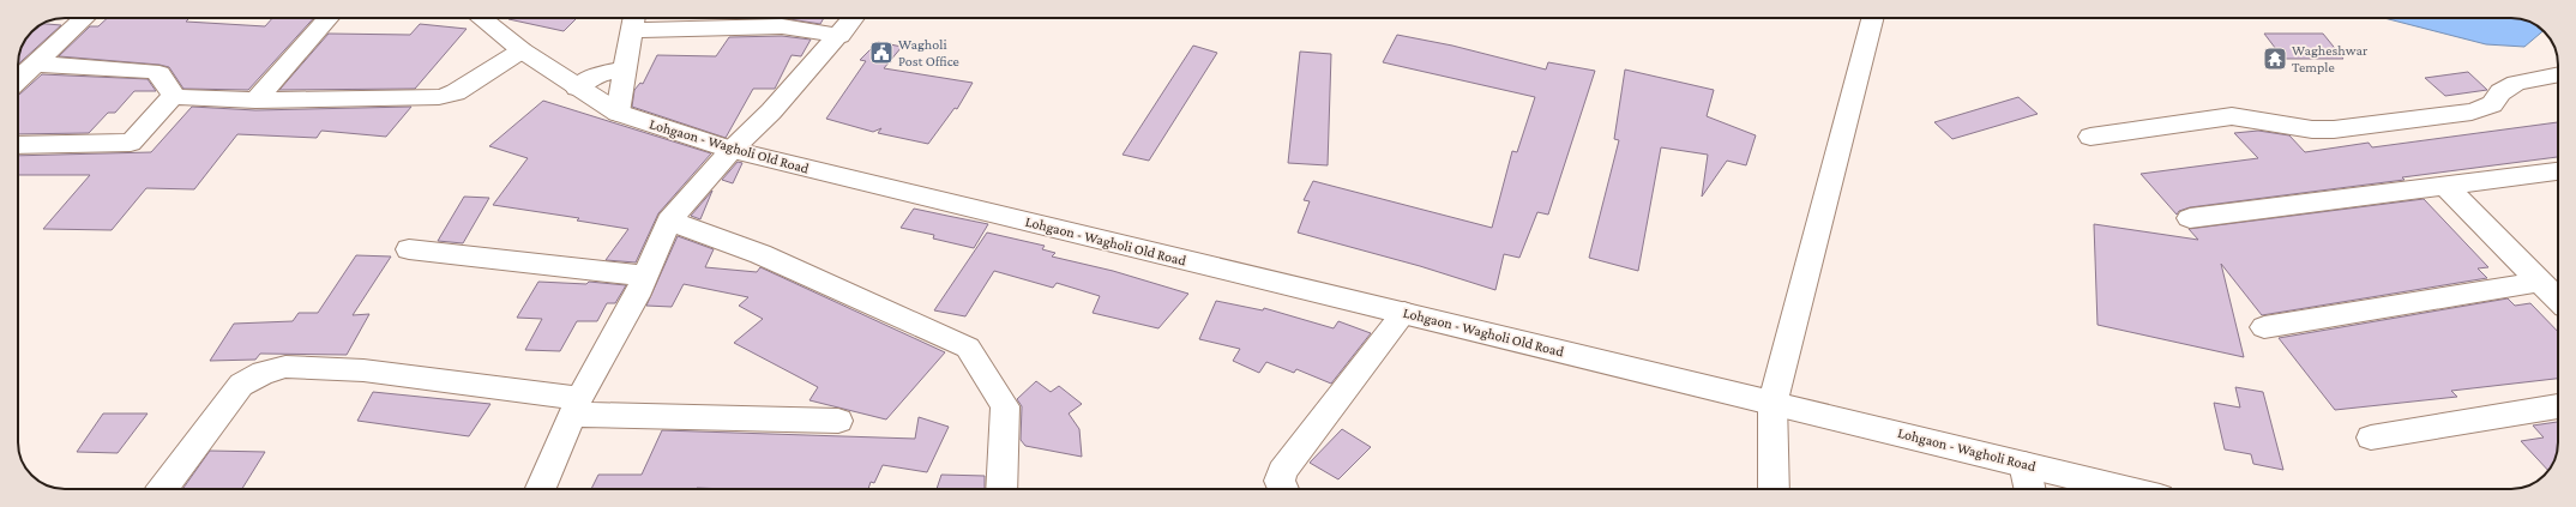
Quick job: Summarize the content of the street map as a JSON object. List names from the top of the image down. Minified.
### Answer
{"streets":{"street":["Lohgaon - Wagholi Old Road","Lohgaon - Wagholi Road"]},"crossings":[["Lohgaon - Wagholi Old Road","Lohgaon - Wagholi Road"]],"places":{"public building":["Wagholi Post Office"],"temple":["Wagheshwar Temple"]}}
